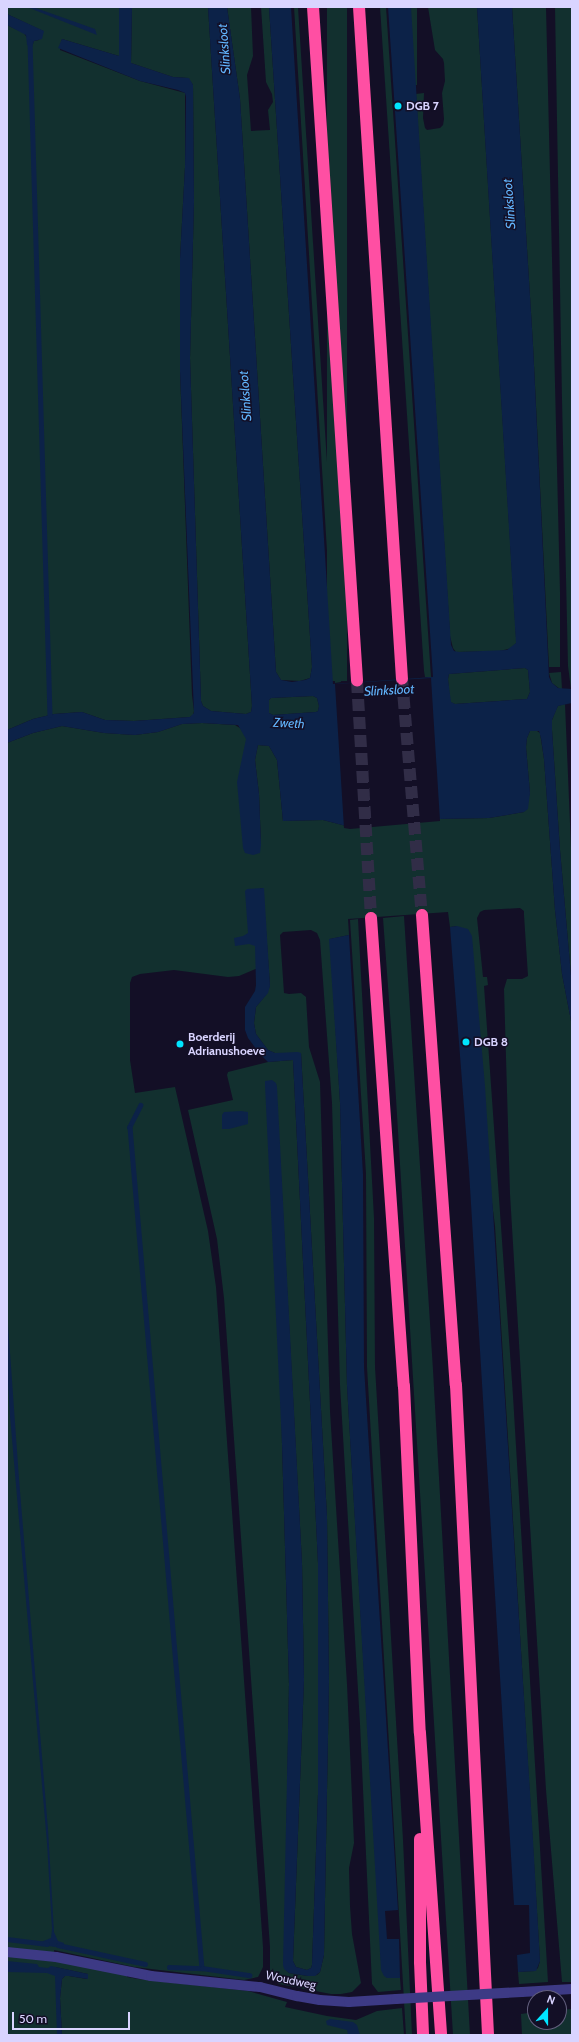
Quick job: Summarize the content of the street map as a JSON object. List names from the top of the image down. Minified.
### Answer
{"streets":{"street":["Woudweg"]},"water":["Slinksloot","Zweth"],"places":["DGB 7","DGB 8","Boerderij Adrianushoeve"],"scale_bar":"50 m","north":"top"}
